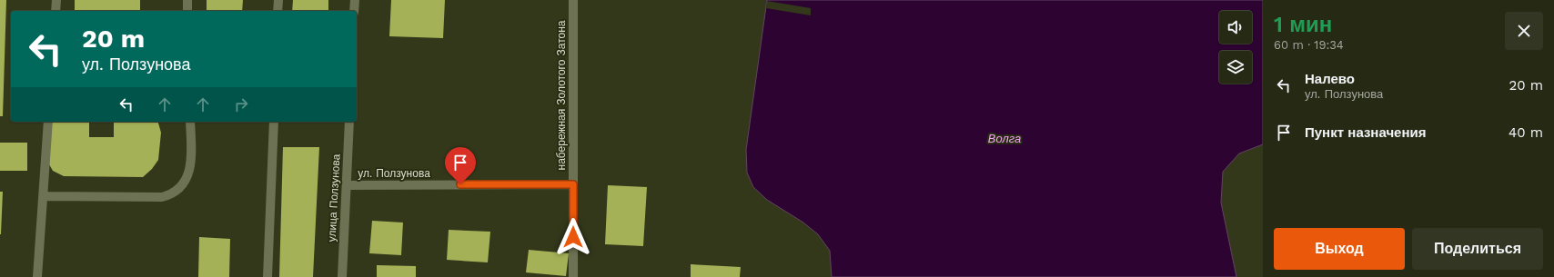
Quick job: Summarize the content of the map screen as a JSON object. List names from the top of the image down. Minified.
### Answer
{"streets":{"street":["набережная Золотого Затона","ул. Ползунова","улица Ползунова"]},"crossings":[["набережная Золотого Затона","ул. Ползунова"],["ул. Ползунова","улица Ползунова"]],"water":["Волга"],"page":{"heading":["1 мин","60 m · 19:34"],"turn":["20 m","ул. Ползунова"],"list":[{"name":"Налево","note":"ул. Ползунова","value":"20 m"},{"name":"Пункт назначения","value":"40 m"}],"buttons":["Выход","Поделиться"]}}
